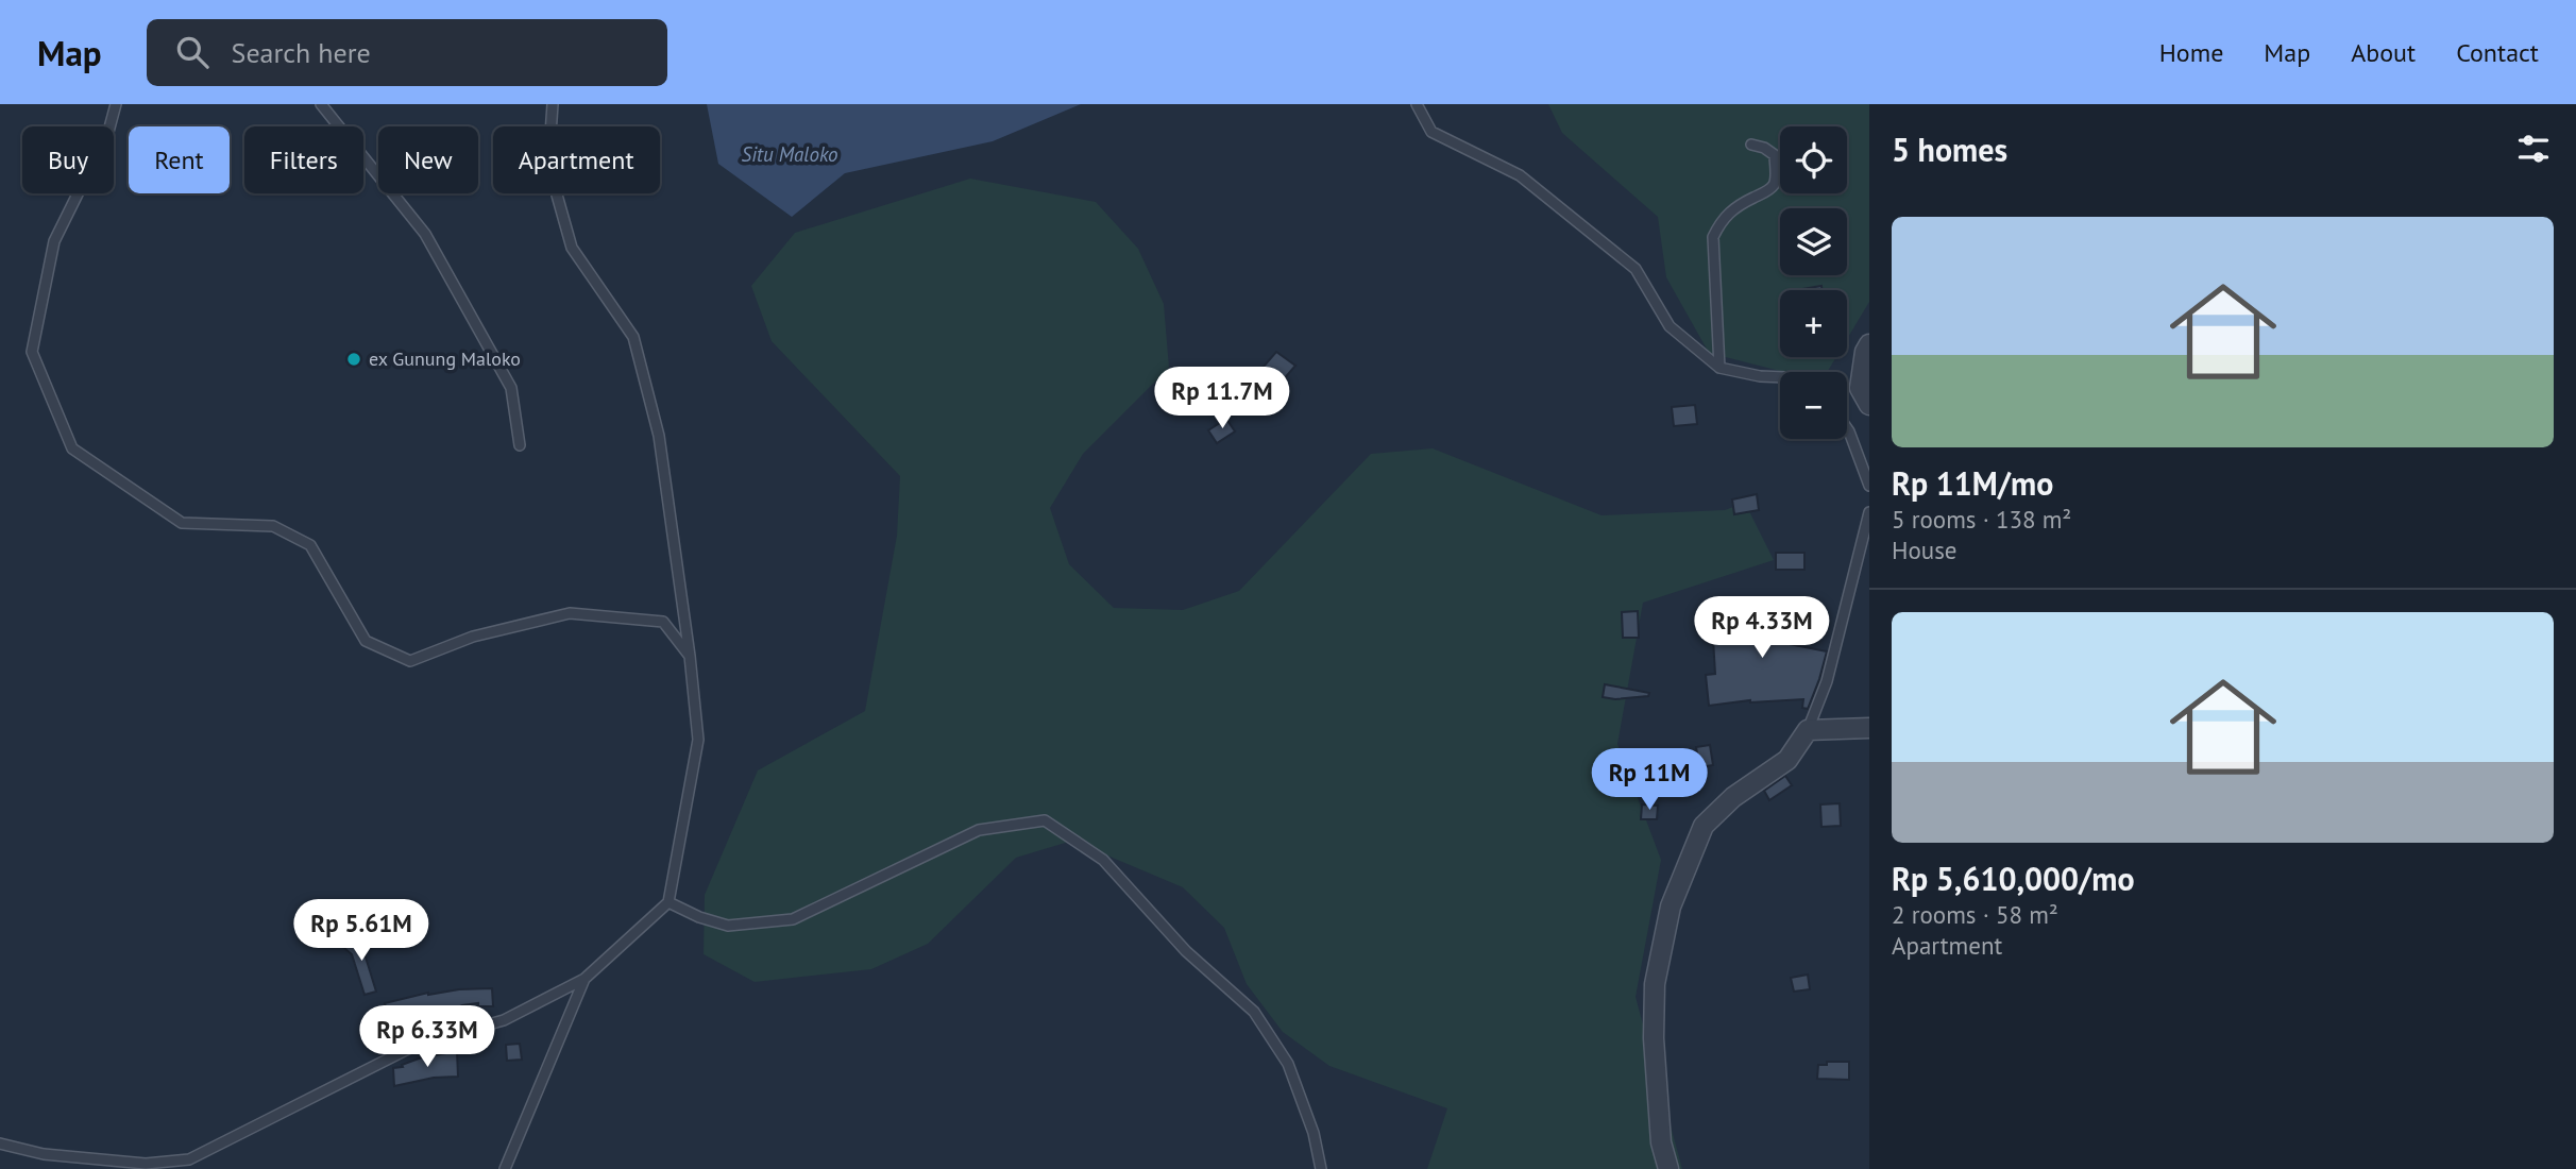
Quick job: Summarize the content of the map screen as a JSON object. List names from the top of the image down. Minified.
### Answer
{"water":["Situ Maloko"],"places":["ex Gunung Maloko"],"page":{"header":"Map","search":"Search here","nav":["Home","Map","About","Contact"],"heading":"5 homes","map_buttons":["+","−"],"chip":["Buy","Rent","Filters","New","Apartment"],"list":[{"name":"Rp 11M/mo","note":"5 rooms · 138 m² · House"},{"name":"Rp 5,610,000/mo","note":"2 rooms · 58 m² · Apartment"}],"price":["Rp 11.7M","Rp 4.33M","Rp 11M","Rp 5.61M","Rp 6.33M"]}}
